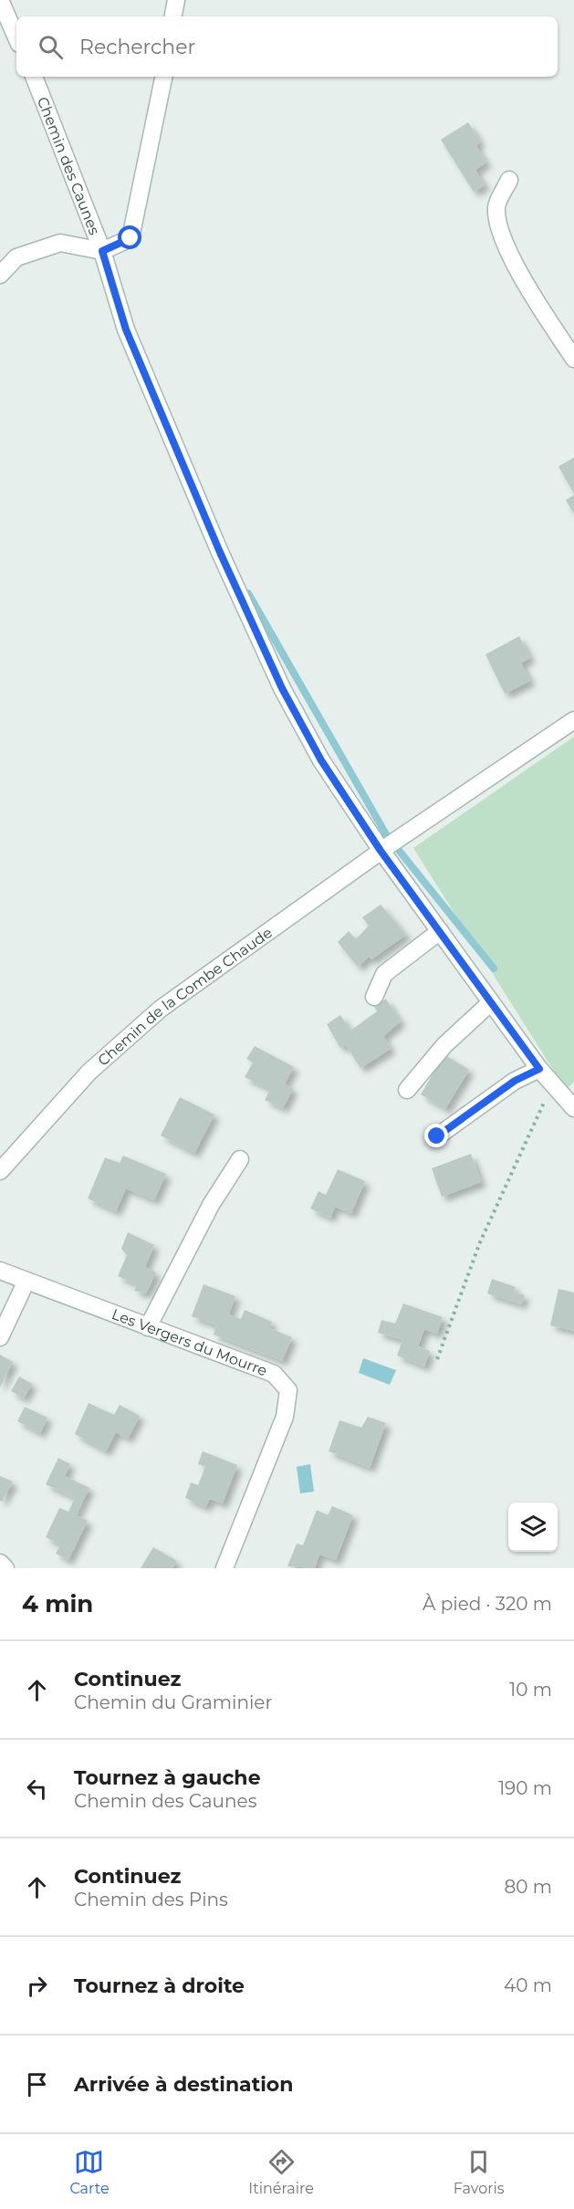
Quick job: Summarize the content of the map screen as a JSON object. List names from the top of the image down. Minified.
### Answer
{"streets":{"street":["Chemin des Caunes","Chemin de la Combe Chaude","Les Vergers du Mourre"]},"crossings":[["Chemin des Caunes","Chemin de la Combe Chaude"]],"page":{"search":"Rechercher","heading":["4 min","À pied · 320 m"],"list":[["Continuez","Chemin du Graminier","10 m"],["Tournez à gauche","Chemin des Caunes","190 m"],["Continuez","Chemin des Pins","80 m"],["Tournez à droite","40 m"],"Arrivée à destination"],"nav":["Carte","Itinéraire","Favoris"]}}
